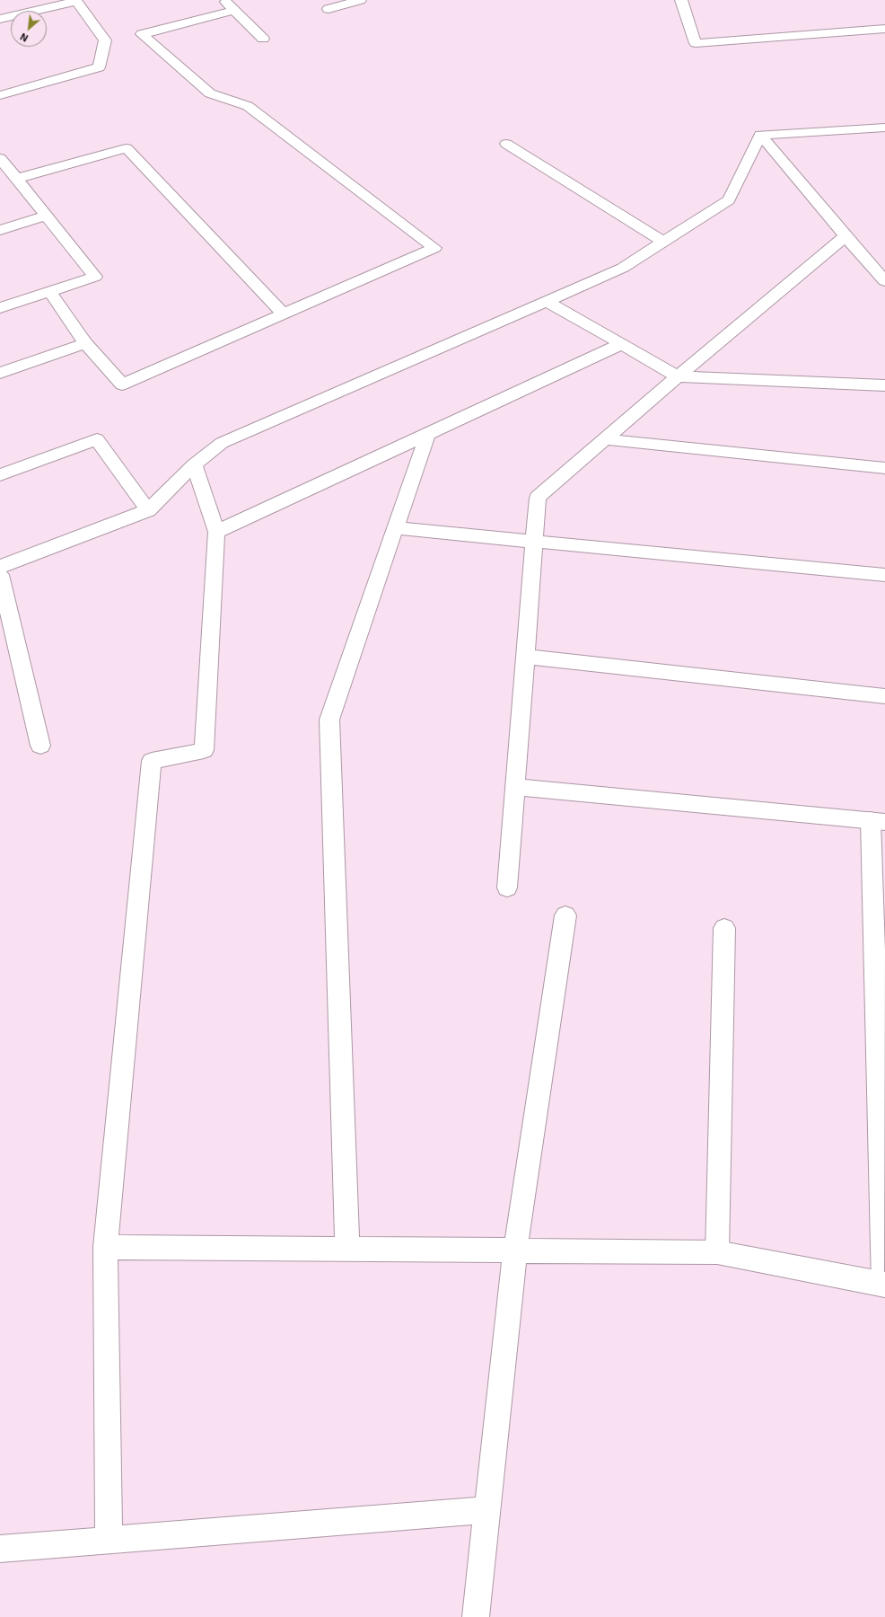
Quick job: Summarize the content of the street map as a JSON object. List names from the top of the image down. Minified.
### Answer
{"north":"bottom left"}
